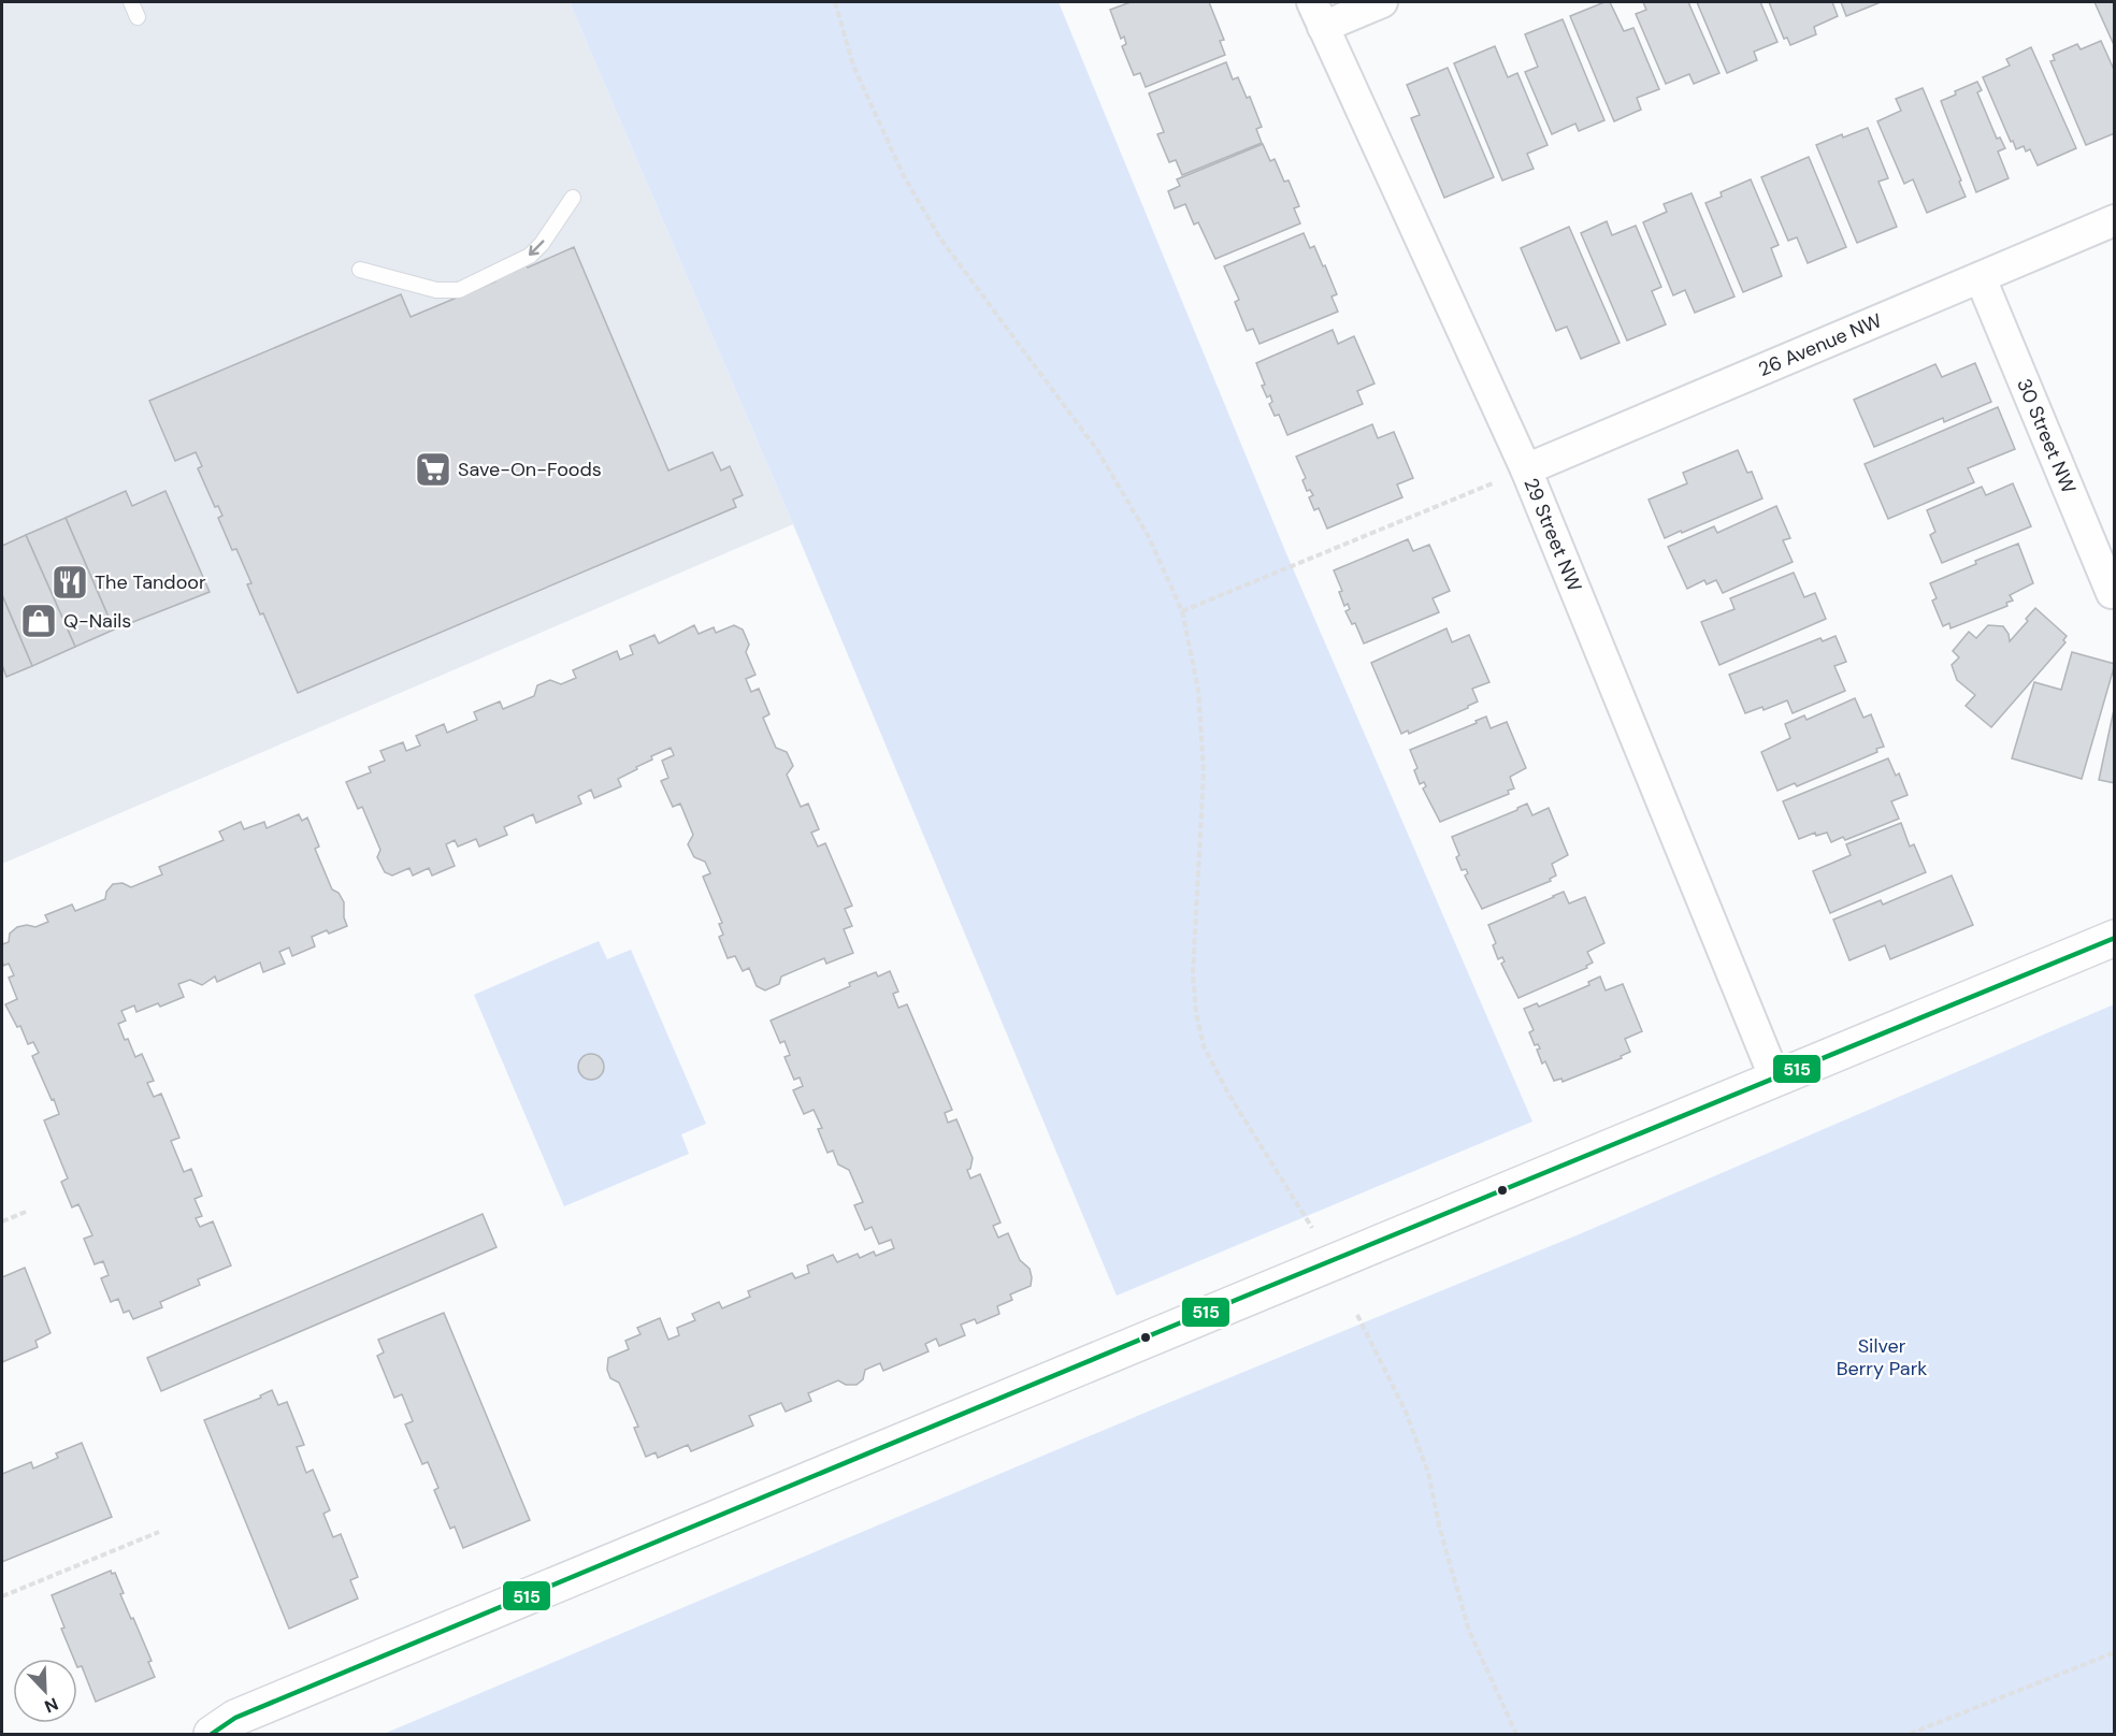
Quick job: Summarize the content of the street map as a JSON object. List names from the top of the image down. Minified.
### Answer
{"streets":{"street":["26 Avenue NW","30 Street NW","29 Street NW"]},"crossings":[["26 Avenue NW","30 Street NW"],["26 Avenue NW","29 Street NW"]],"parks":["Silver Berry Park"],"places":{"supermarket":["Save-On-Foods"],"restaurant":["The Tandoor"],"shop":["Q-Nails"]},"lines":["transit line 515"],"north":"bottom right"}
